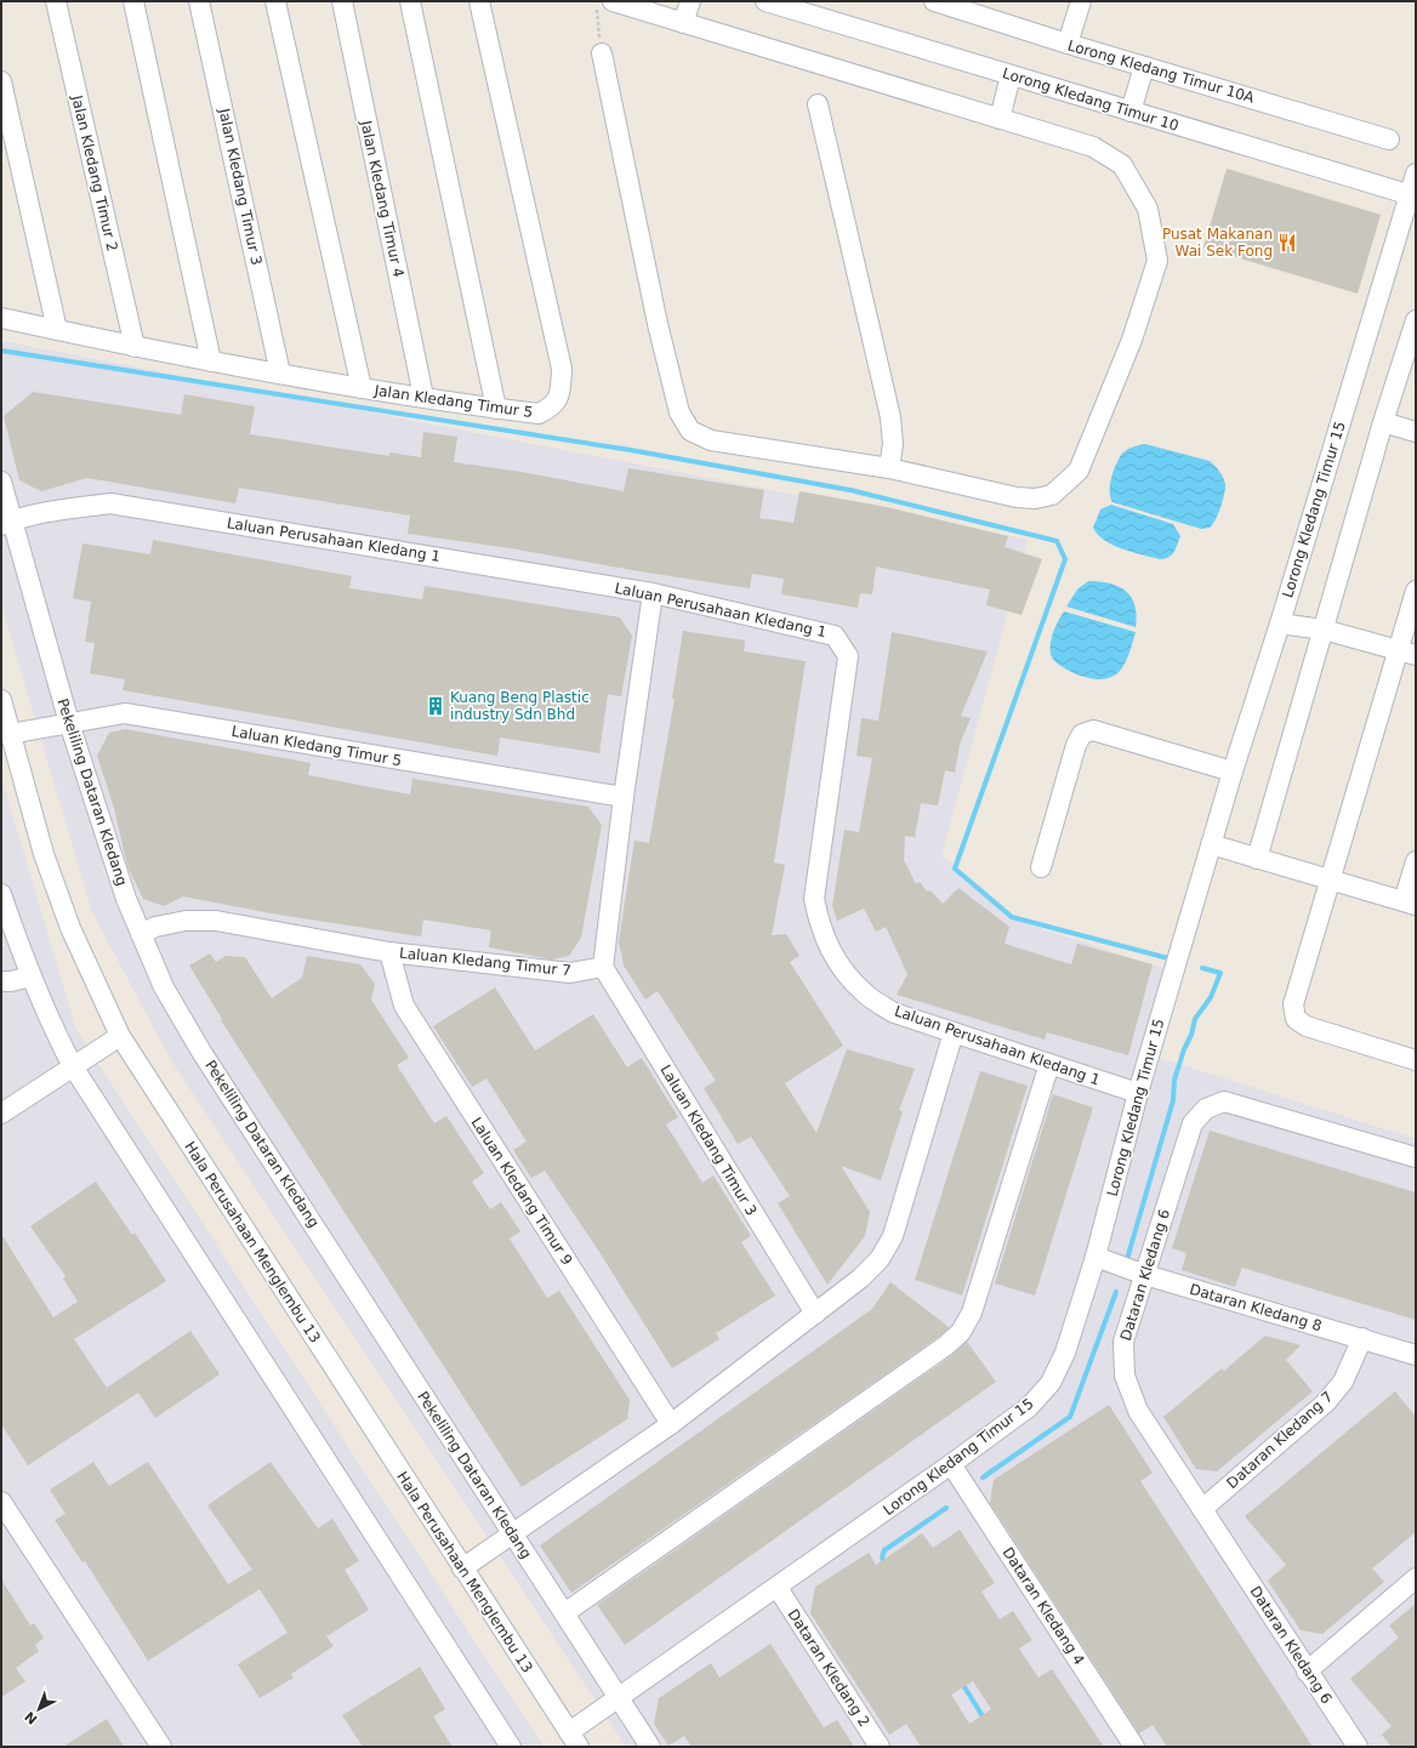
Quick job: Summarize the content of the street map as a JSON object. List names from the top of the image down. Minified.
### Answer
{"streets":{"street":["Lorong Kledang Timur 10A","Lorong Kledang Timur 10","Jalan Kledang Timur 2","Jalan Kledang Timur 3","Jalan Kledang Timur 4","Jalan Kledang Timur 5","Lorong Kledang Timur 15","Laluan Perusahaan Kledang 1","Laluan Kledang Timur 5","Pekeliling Dataran Kledang","Laluan Kledang Timur 7","Laluan Kledang Timur 3","Laluan Kledang Timur 9","Hala Perusahaan Menglembu 13","Dataran Kledang 6","Dataran Kledang 8","Dataran Kledang 7","Dataran Kledang 4","Dataran Kledang 2"]},"crossings":[["Lorong Kledang Timur 10","Lorong Kledang Timur 15"],["Jalan Kledang Timur 2","Jalan Kledang Timur 5"],["Jalan Kledang Timur 3","Jalan Kledang Timur 5"],["Jalan Kledang Timur 4","Jalan Kledang Timur 5"],["Lorong Kledang Timur 15","Laluan Perusahaan Kledang 1"],["Lorong Kledang Timur 15","Pekeliling Dataran Kledang"],["Lorong Kledang Timur 15","Hala Perusahaan Menglembu 13"],["Lorong Kledang Timur 15","Dataran Kledang 8"],["Lorong Kledang Timur 15","Dataran Kledang 4"],["Lorong Kledang Timur 15","Dataran Kledang 2"],["Laluan Perusahaan Kledang 1","Pekeliling Dataran Kledang"],["Laluan Kledang Timur 5","Pekeliling Dataran Kledang"],["Laluan Kledang Timur 5","Hala Perusahaan Menglembu 13"],["Pekeliling Dataran Kledang","Laluan Kledang Timur 7"],["Laluan Kledang Timur 7","Laluan Kledang Timur 3"],["Laluan Kledang Timur 7","Laluan Kledang Timur 9"],["Dataran Kledang 6","Dataran Kledang 8"],["Dataran Kledang 6","Dataran Kledang 7"],["Dataran Kledang 8","Dataran Kledang 7"]],"places":{"restaurant":["Pusat Makanan Wai Sek Fong"],"building":["Kuang Beng Plastic industry Sdn Bhd"]},"north":"bottom left"}
